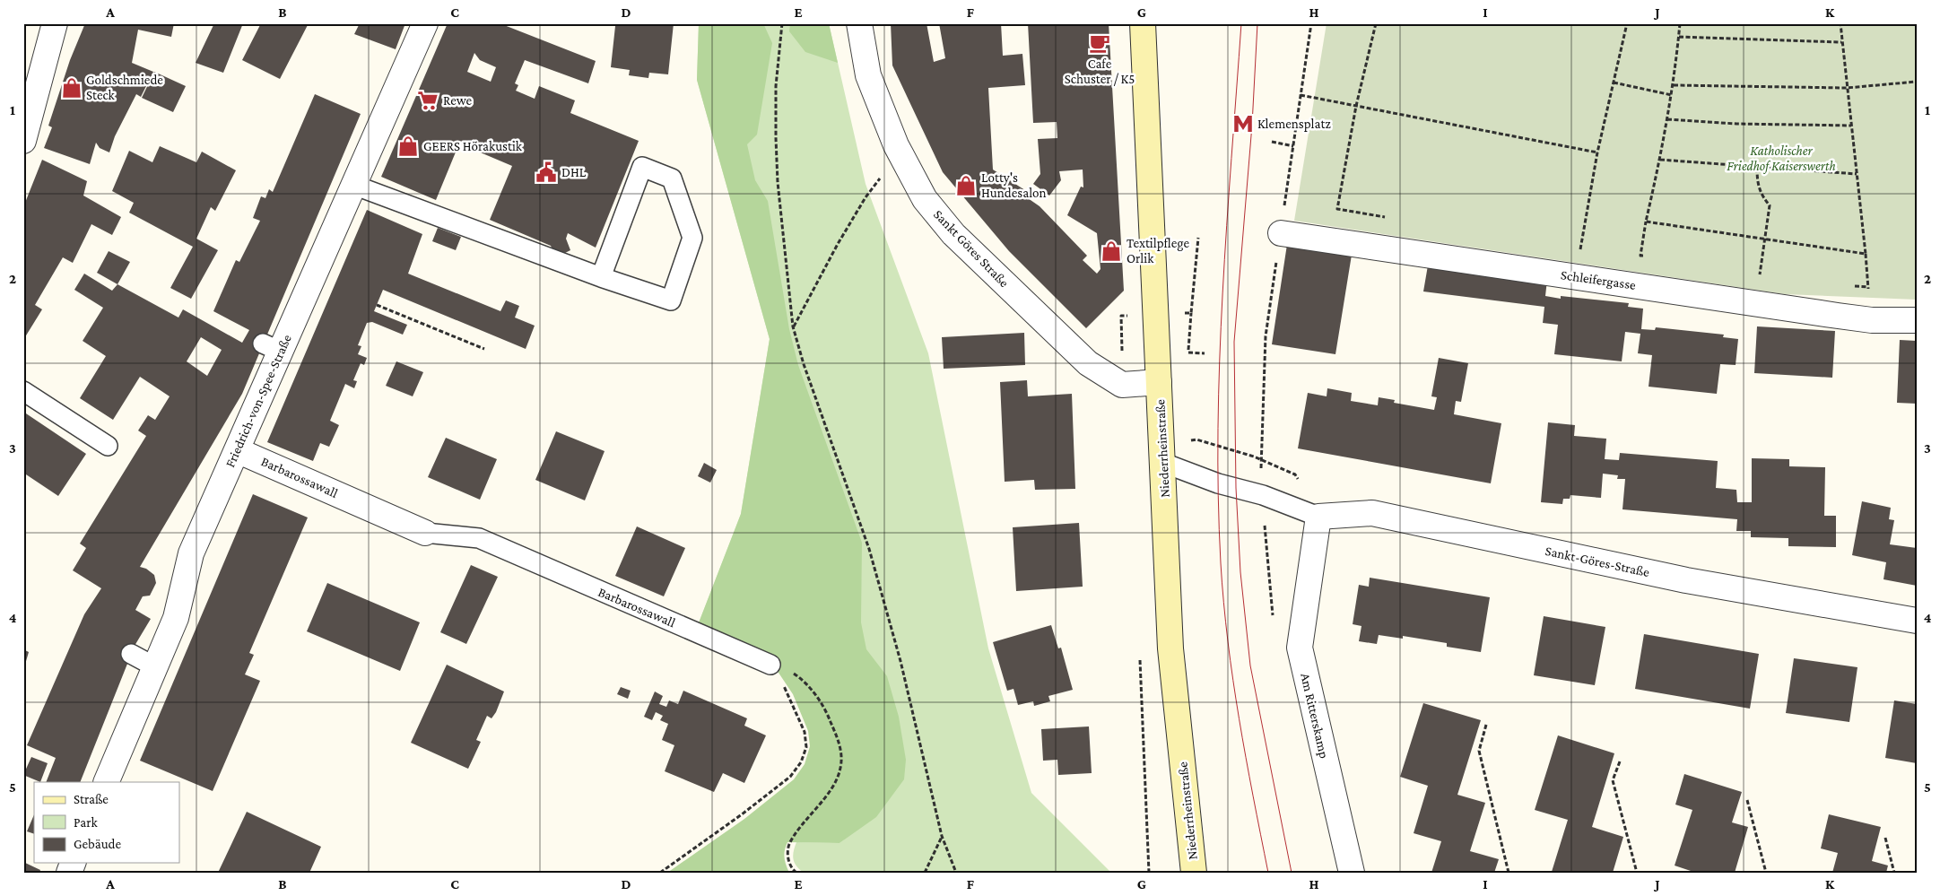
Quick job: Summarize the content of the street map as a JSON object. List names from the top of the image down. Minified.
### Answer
{"streets":{"main road":["Niederrheinstraße"],"street":["Sankt Göres Straße","Schleifergasse","Friedrich-von-Spee-Straße","Barbarossawall","Sankt-Göres-Straße","Am Ritterskamp"]},"crossings":[["Sankt Göres Straße","Niederrheinstraße"],["Friedrich-von-Spee-Straße","Barbarossawall"],["Sankt-Göres-Straße","Am Ritterskamp"]],"parks":["Katholischer Friedhof Kaiserswerth"],"places":{"cafe":["Cafe Schuster / K5"],"shop":["Goldschmiede Steck","GEERS Hörakustik","Lotty's Hundesalon","Textilpflege Orlik"],"supermarket":["Rewe"],"metro station":["Klemensplatz"],"public building":["DHL"]},"legend":["Straße","Park","Gebäude"],"grid":{"columns":["A","B","C","D","E","F","G","H","I","J","K"],"rows":["1","2","3","4","5"]}}
